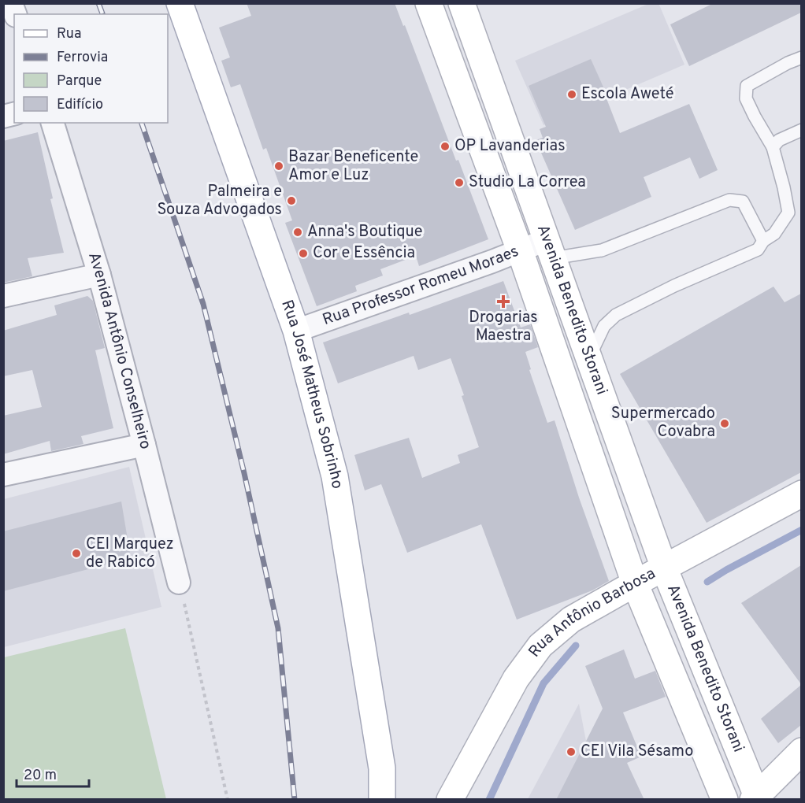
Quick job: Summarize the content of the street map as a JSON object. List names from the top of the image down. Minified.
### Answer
{"streets":{"main road":["Avenida Benedito Storani","Rua José Matheus Sobrinho","Rua Antônio Barbosa"],"street":["Rua Professor Romeu Moraes","Avenida Antônio Conselheiro"]},"crossings":[["Rua Professor Romeu Moraes","Avenida Benedito Storani"],["Rua Professor Romeu Moraes","Rua José Matheus Sobrinho"],["Avenida Benedito Storani","Rua Antônio Barbosa"]],"places":{"other":["Escola Aweté","OP Lavanderias","Bazar Beneficente Amor e Luz","Studio La Correa","Palmeira e Souza Advogados","Anna's Boutique","Cor e Essência","Supermercado Covabra","CEI Marquez de Rabicó","CEI Vila Sésamo"],"health":["Drogarias Maestra"]},"legend":["Rua","Ferrovia","Parque","Edifício"],"scale_bar":"20 m"}
